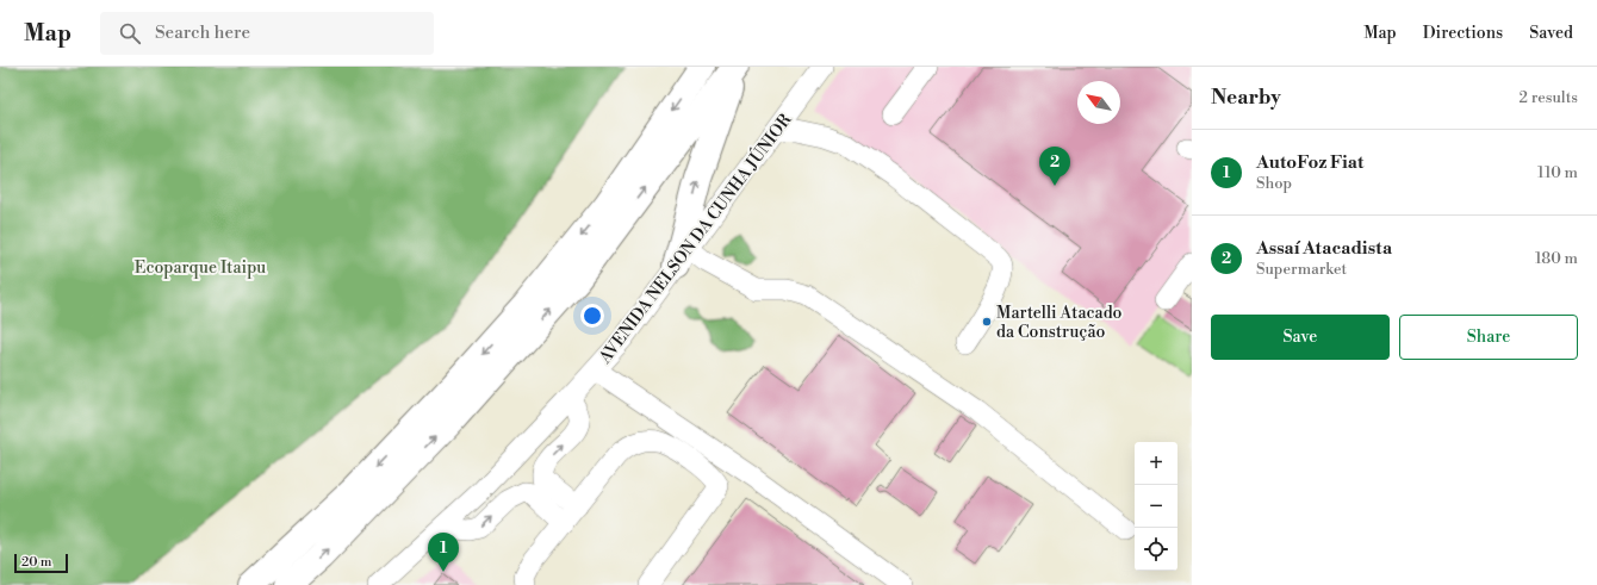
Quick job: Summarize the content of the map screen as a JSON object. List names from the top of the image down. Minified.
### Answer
{"streets":{"street":["AVENIDA NELSON DA CUNHA JÚNIOR"]},"parks":["Ecoparque Itaipu"],"places":["Martelli Atacado da Construção"],"scale_bar":"20 m","north":"top left","page":{"header":"Map","search":"Search here","nav":["Map","Directions","Saved"],"heading":["Nearby","2 results"],"list":[{"mark":"1","name":"AutoFoz Fiat","note":"Shop","value":"110 m"},{"mark":"2","name":"Assaí Atacadista","note":"Supermarket","value":"180 m"}],"pins":["2","1"],"buttons":["Save","Share"],"map_buttons":["+","−"],"scale":"20 m"}}
